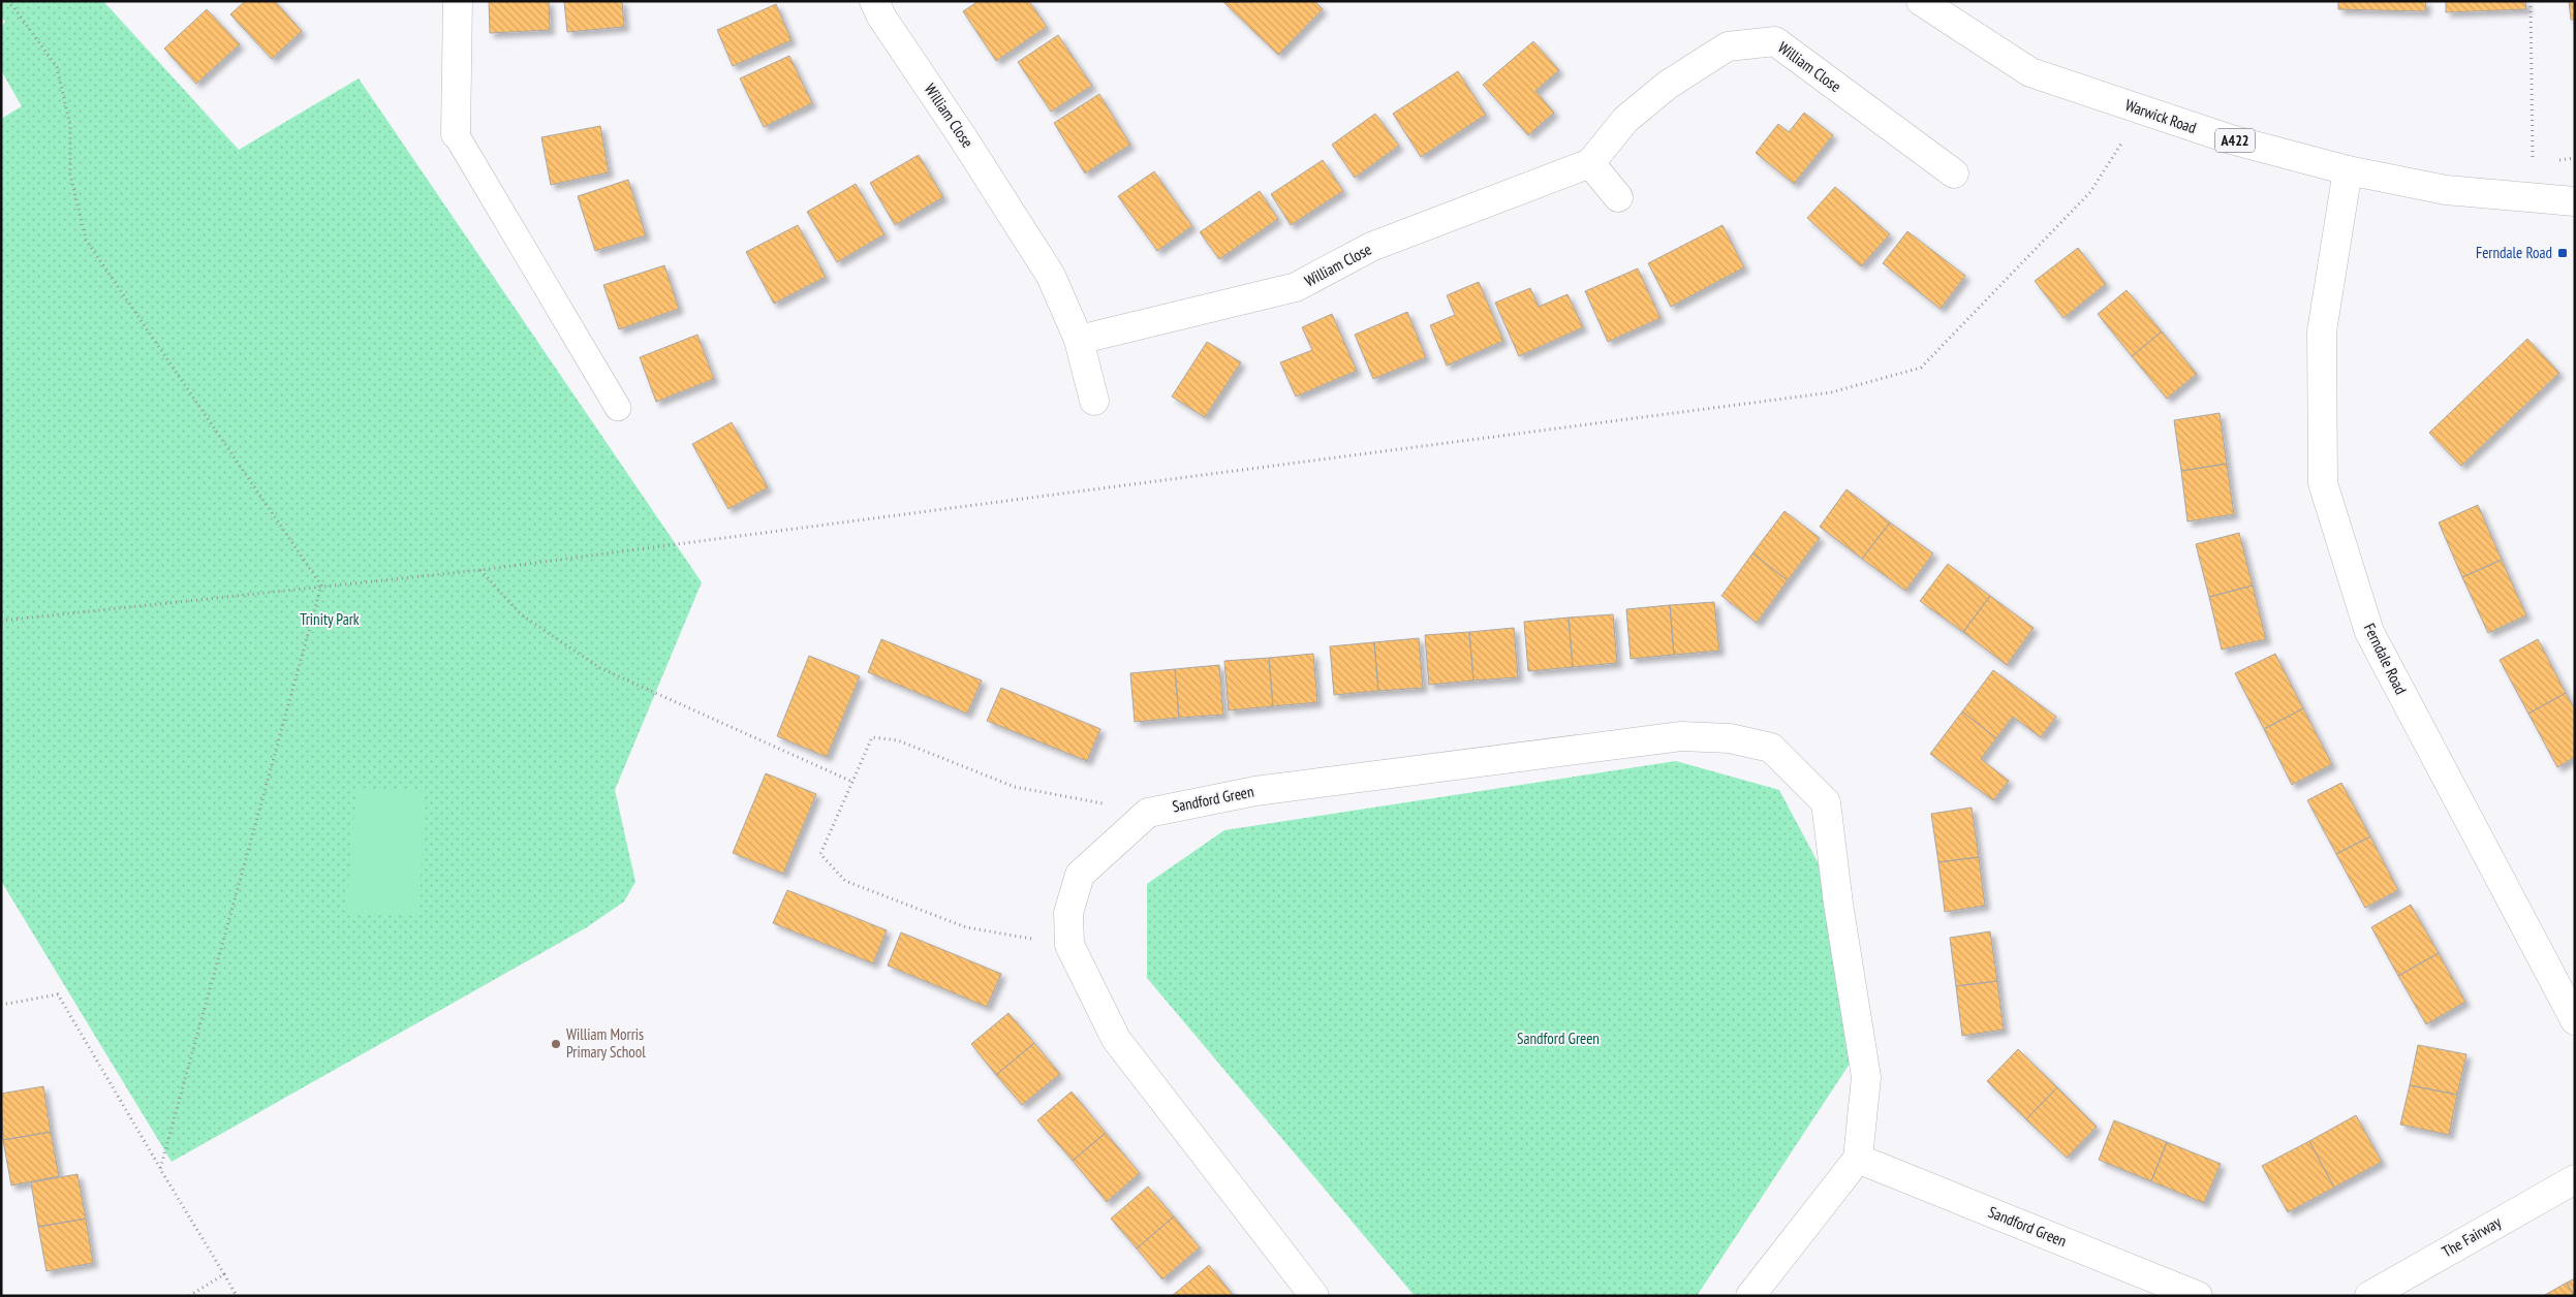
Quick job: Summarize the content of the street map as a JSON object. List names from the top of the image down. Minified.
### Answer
{"streets":{"street":["William Close","Warwick Road","A422","Ferndale Road","Sandford Green","The Fairway"]},"crossings":[["Warwick Road","Ferndale Road"]],"parks":["Trinity Park","Sandford Green"],"places":{"transit":["Ferndale Road"],"other":["William Morris Primary School"]}}
